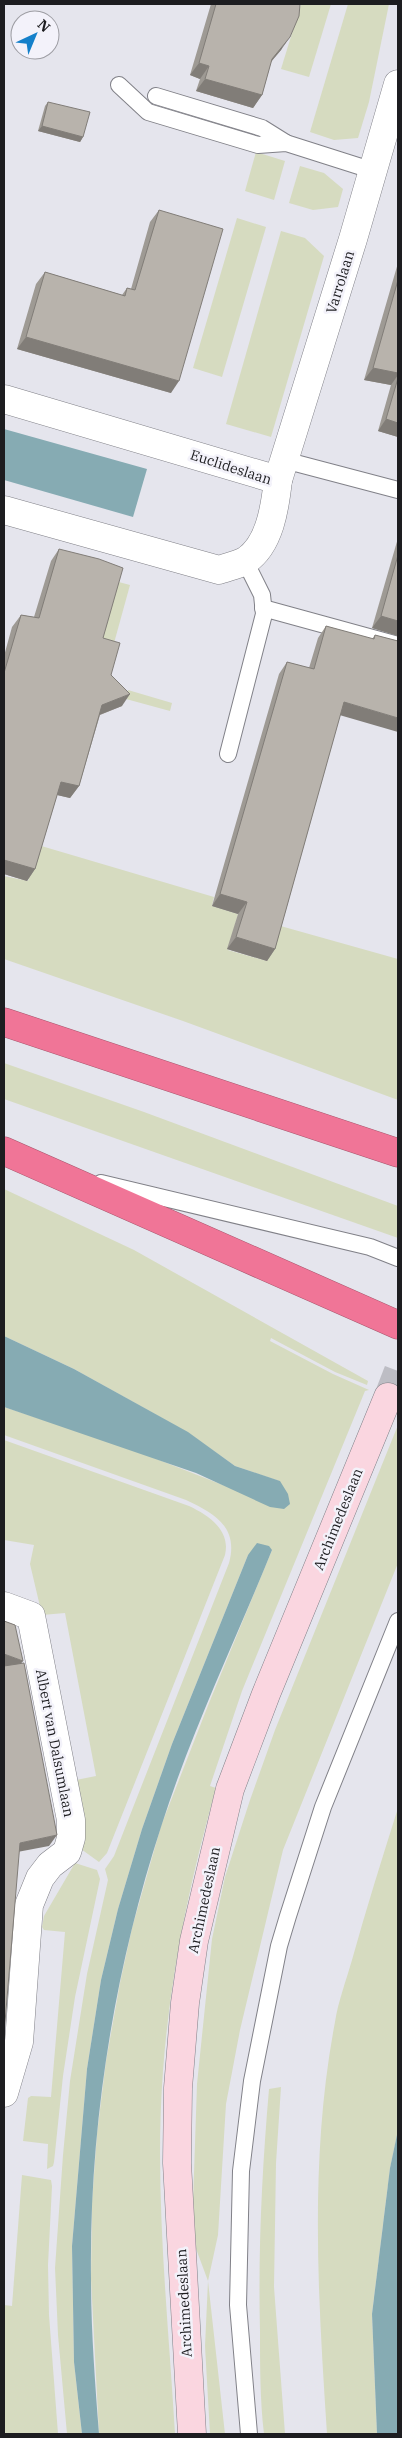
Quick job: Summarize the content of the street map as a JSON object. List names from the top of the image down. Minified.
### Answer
{"streets":{"main road":["Archimedeslaan"],"street":["Varrolaan","Euclideslaan","Albert van Dalsumlaan"]},"crossings":[["Varrolaan","Euclideslaan"]],"north":"top right"}
